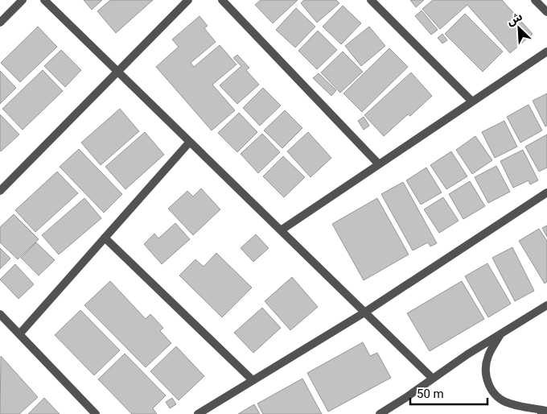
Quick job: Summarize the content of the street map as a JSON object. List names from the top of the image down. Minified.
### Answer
{"scale_bar":"50 m","north":"top left"}
